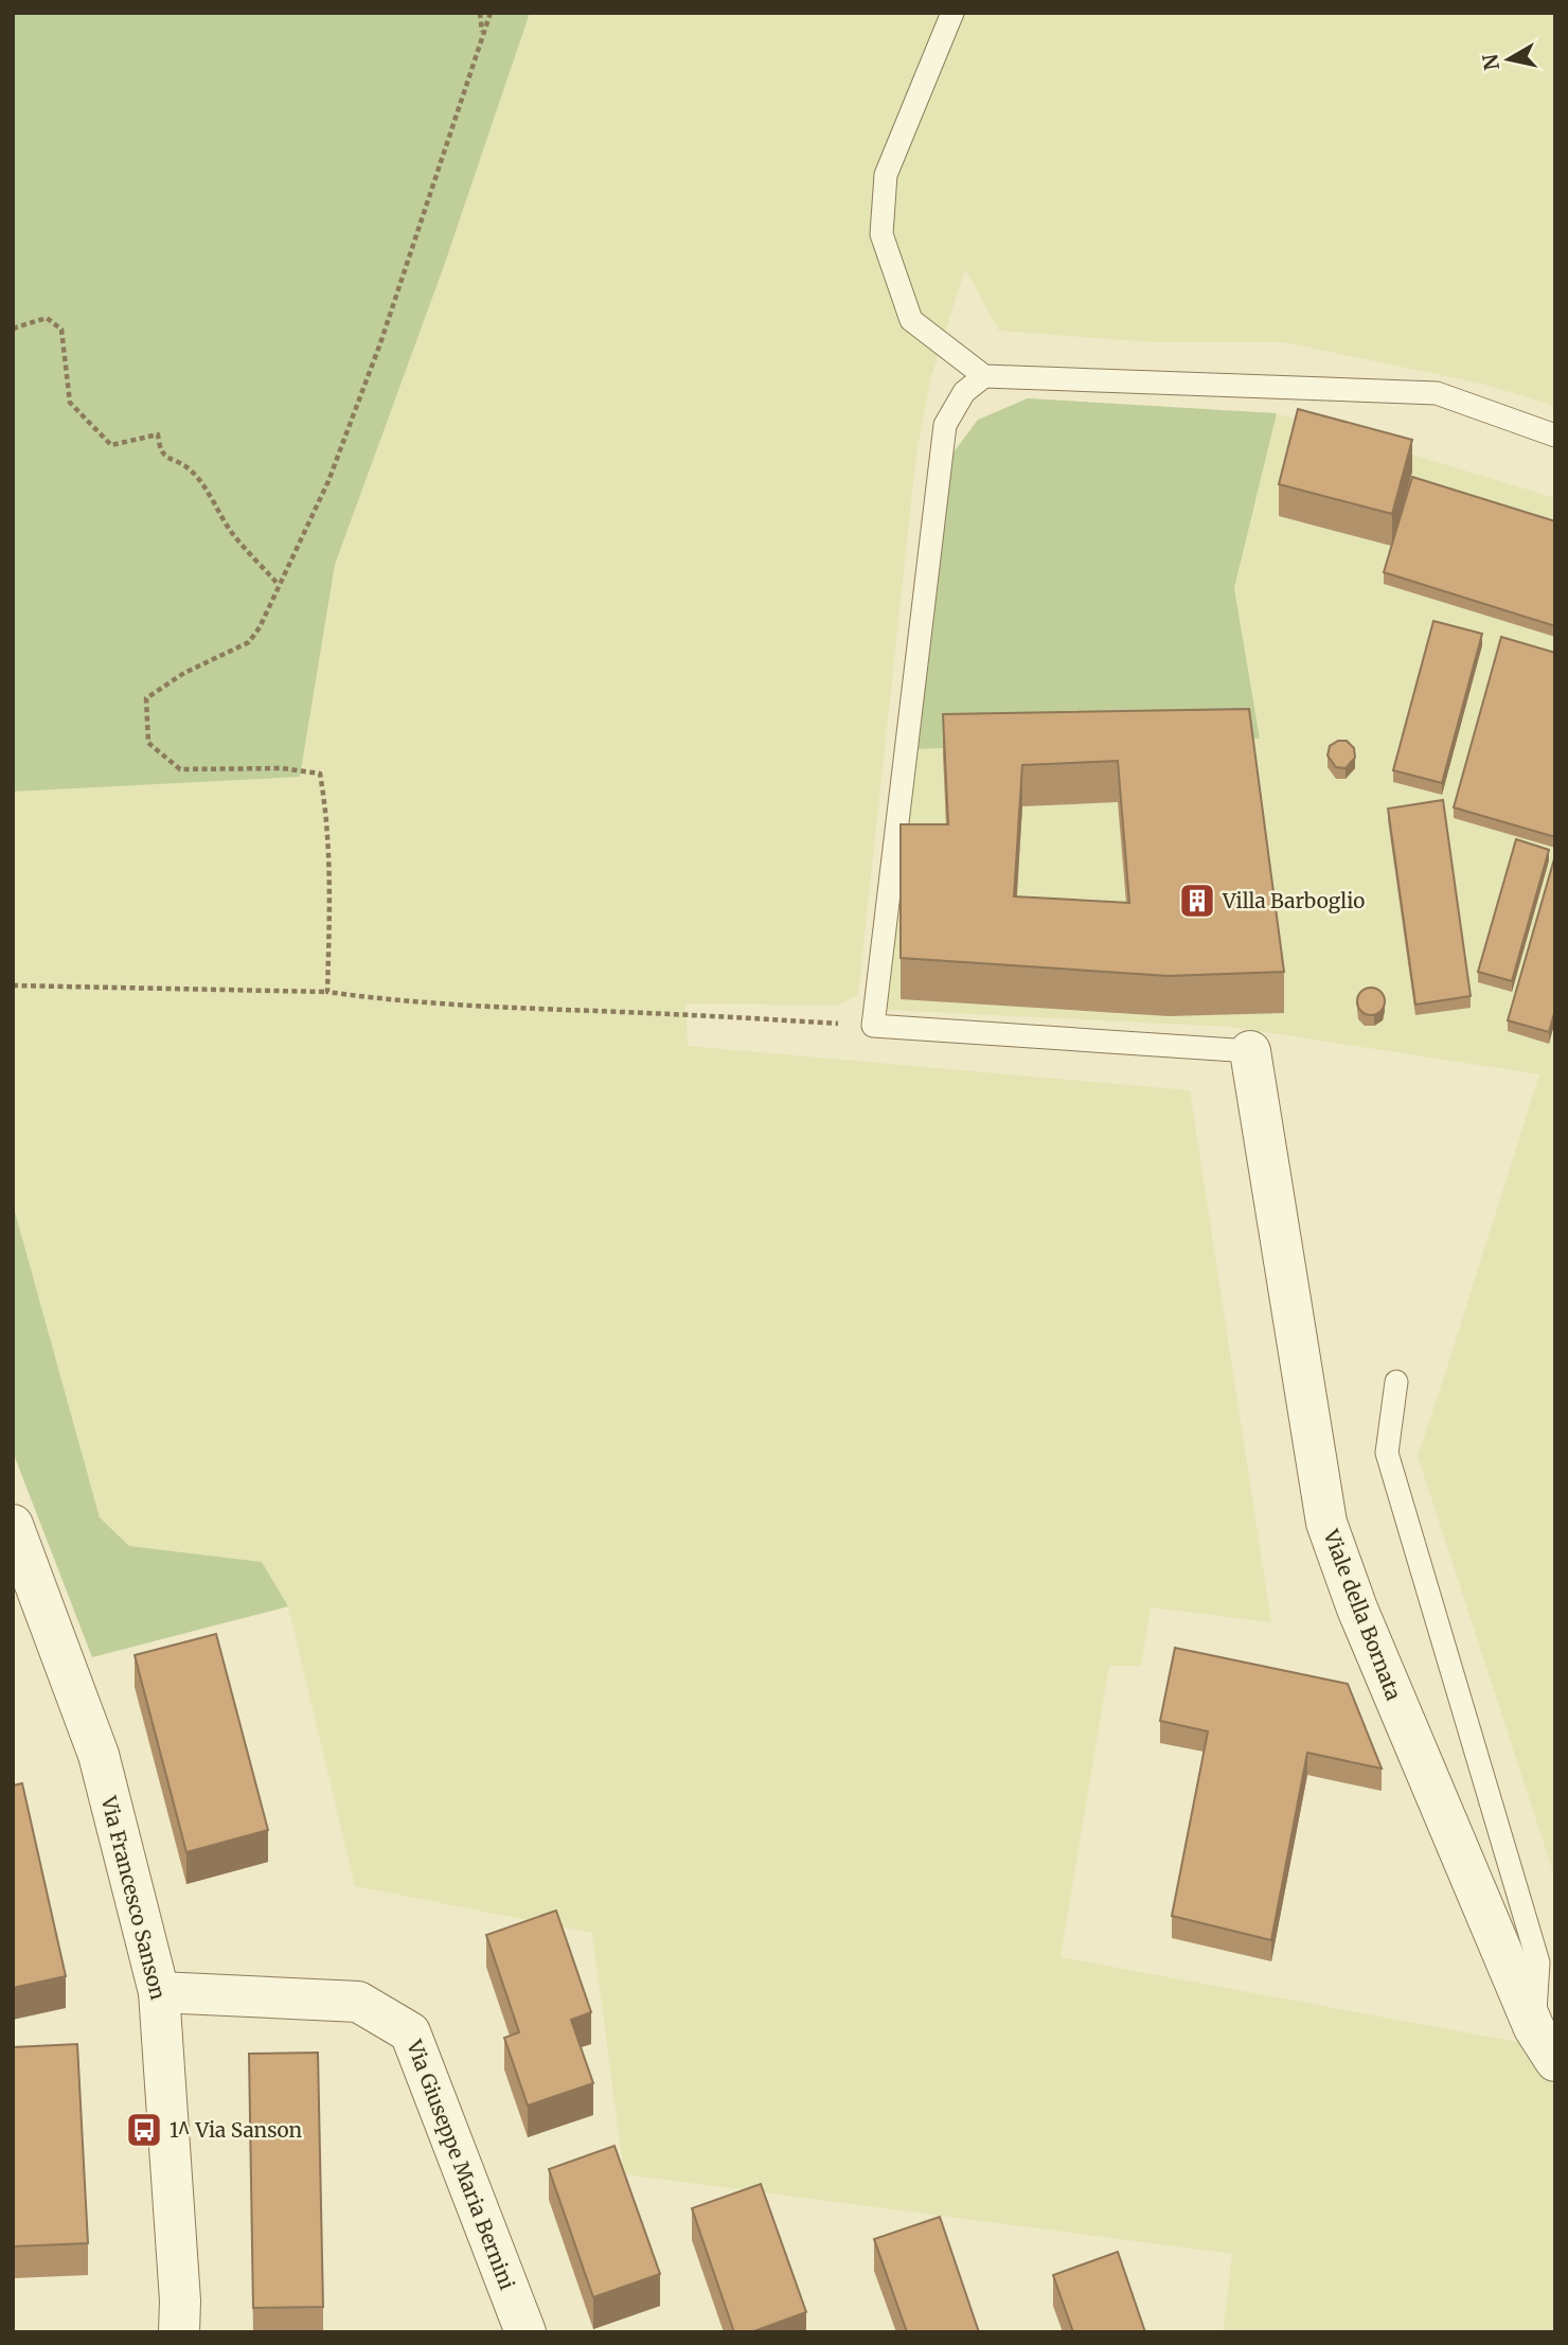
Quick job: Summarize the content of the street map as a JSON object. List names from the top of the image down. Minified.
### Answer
{"streets":{"street":["Viale della Bornata","Via Francesco Sanson","Via Giuseppe Maria Bernini"]},"crossings":[["Via Francesco Sanson","Via Giuseppe Maria Bernini"]],"places":{"building":["Villa Barboglio"],"bus stop":["1^ Via Sanson"]},"north":"left"}
